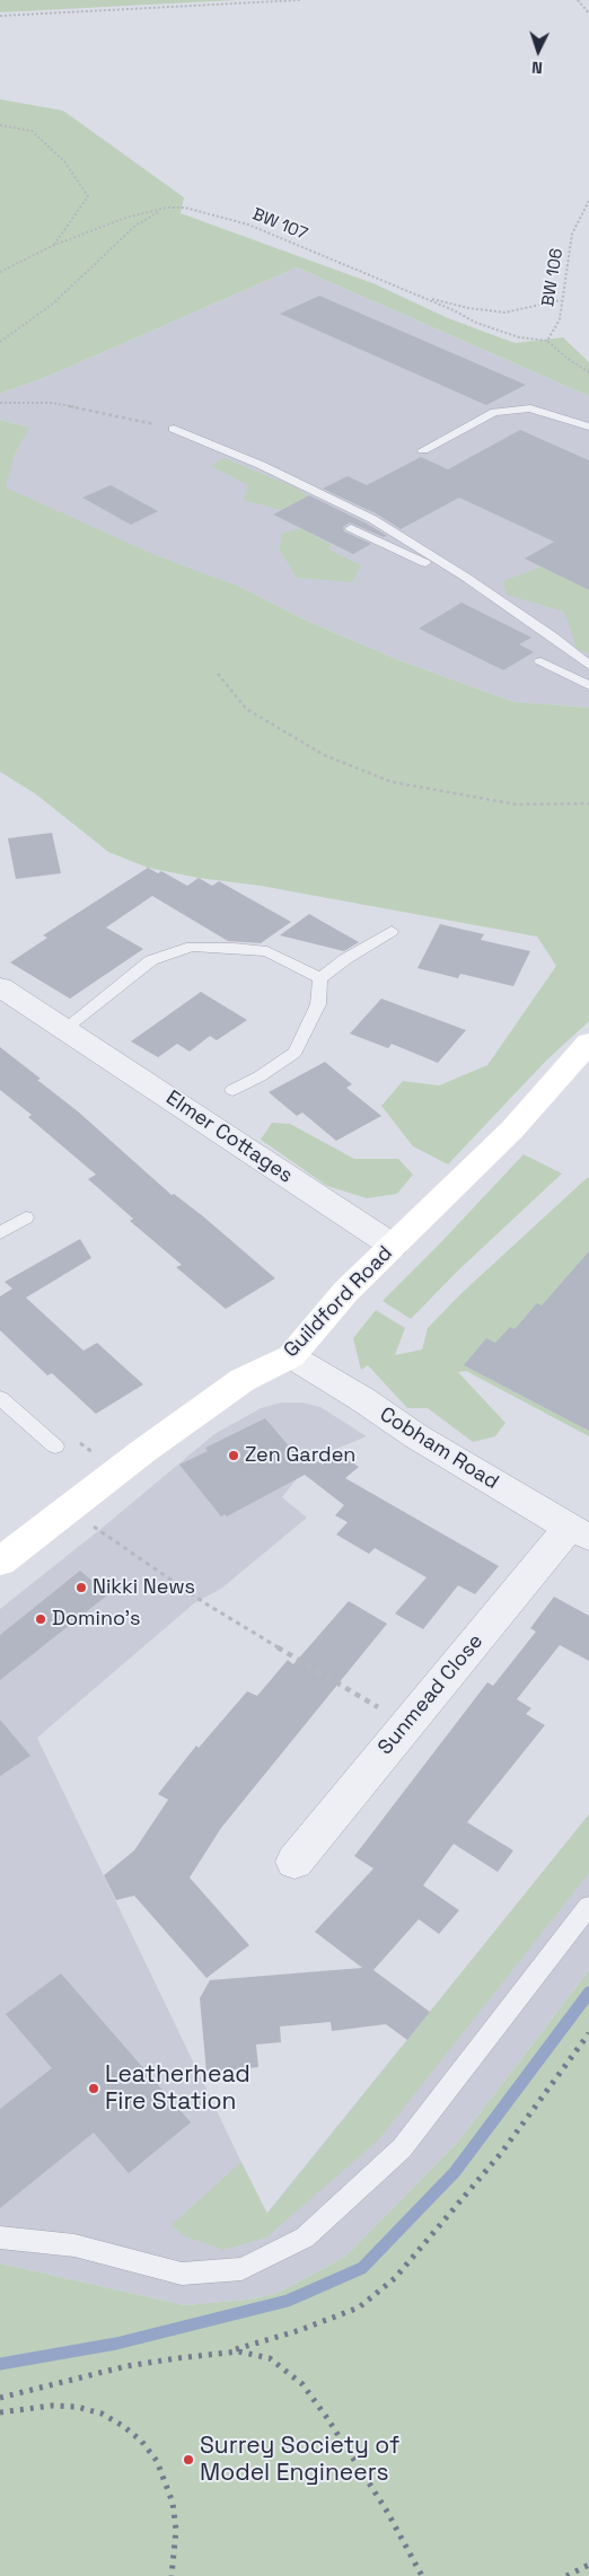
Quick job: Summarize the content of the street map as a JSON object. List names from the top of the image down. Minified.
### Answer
{"streets":{"main road":["Guildford Road"],"street":["Elmer Cottages","Cobham Road","Sunmead Close"],"path":["BW 107","BW 106"]},"crossings":[["BW 107","BW 106"],["Elmer Cottages","Guildford Road"],["Guildford Road","Cobham Road"],["Cobham Road","Sunmead Close"]],"places":["Zen Garden","Nikki News","Domino's","Leatherhead Fire Station","Surrey Society of Model Engineers"],"north":"bottom"}
